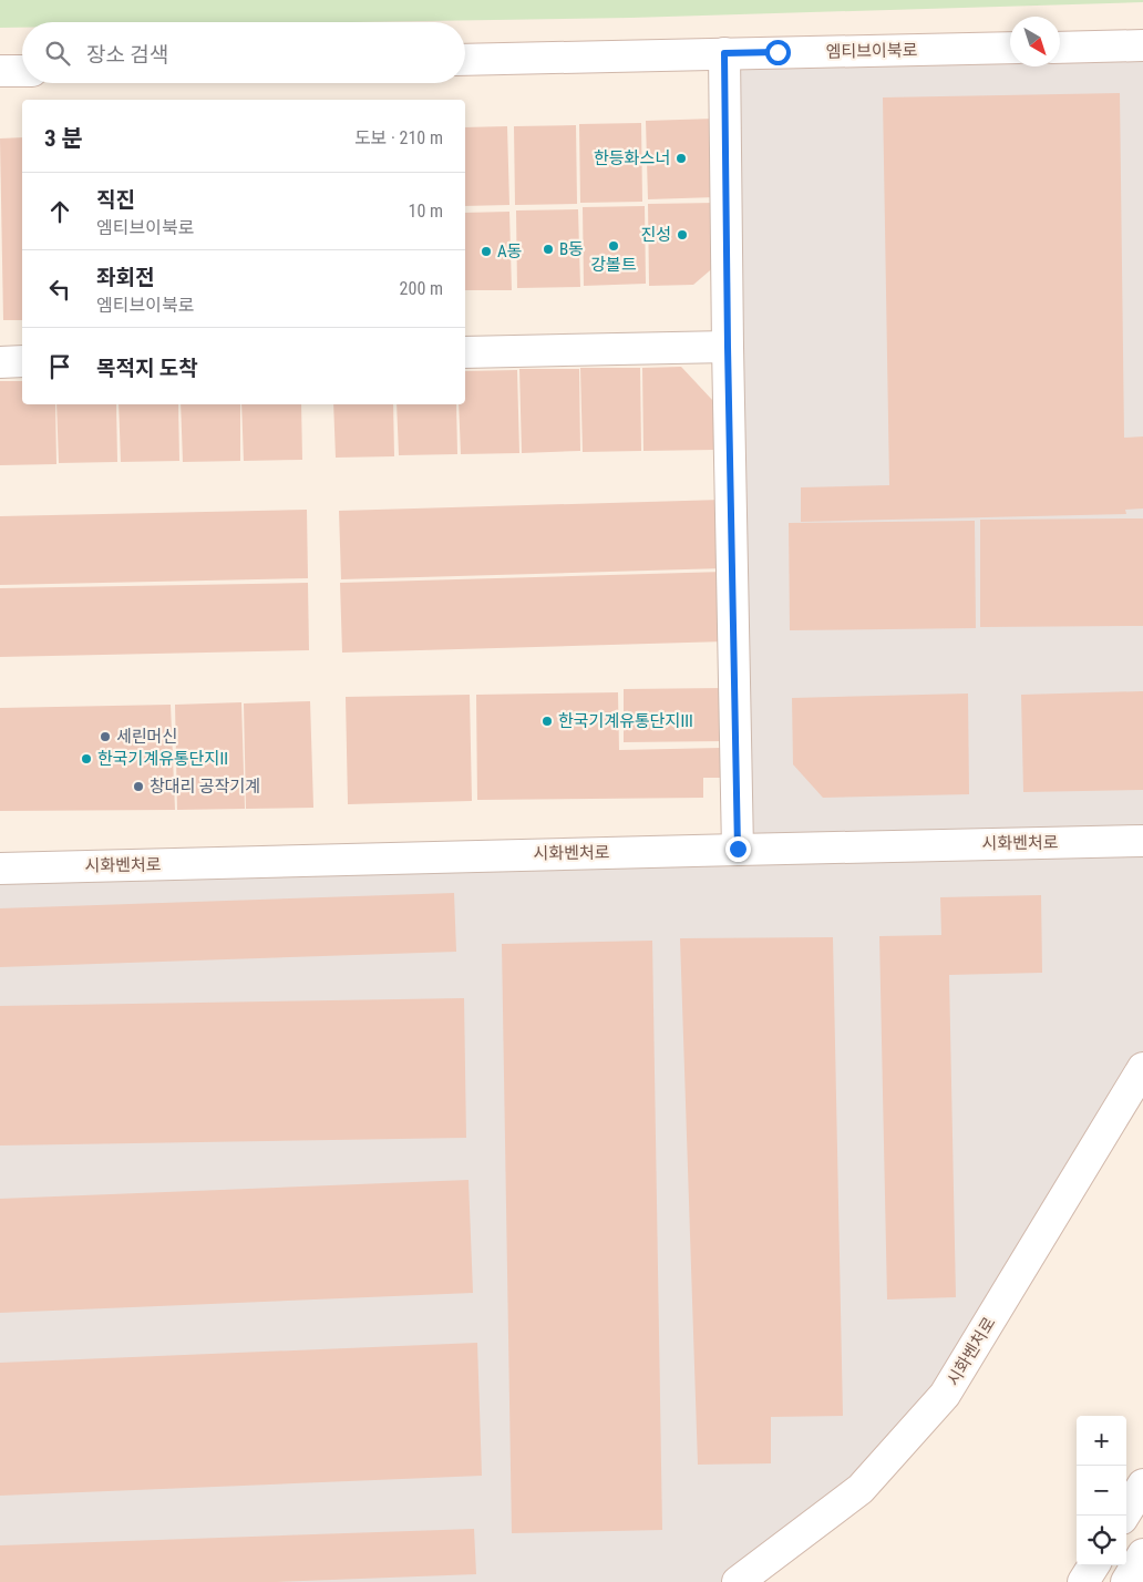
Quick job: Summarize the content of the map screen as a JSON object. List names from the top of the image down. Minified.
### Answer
{"streets":{"street":["엠티브이북로","시화벤처로"]},"places":["한등화스너","진성","강볼트","B동","A동","한국기계유통단지III","세린머신","한국기계유통단지II","창대리 공작기계"],"north":"bottom right","page":{"search":"장소 검색","heading":["3 분","도보 · 210 m"],"list":[["직진","엠티브이북로","10 m"],["좌회전","엠티브이북로","200 m"],"목적지 도착"],"map_buttons":["+","−"]}}
